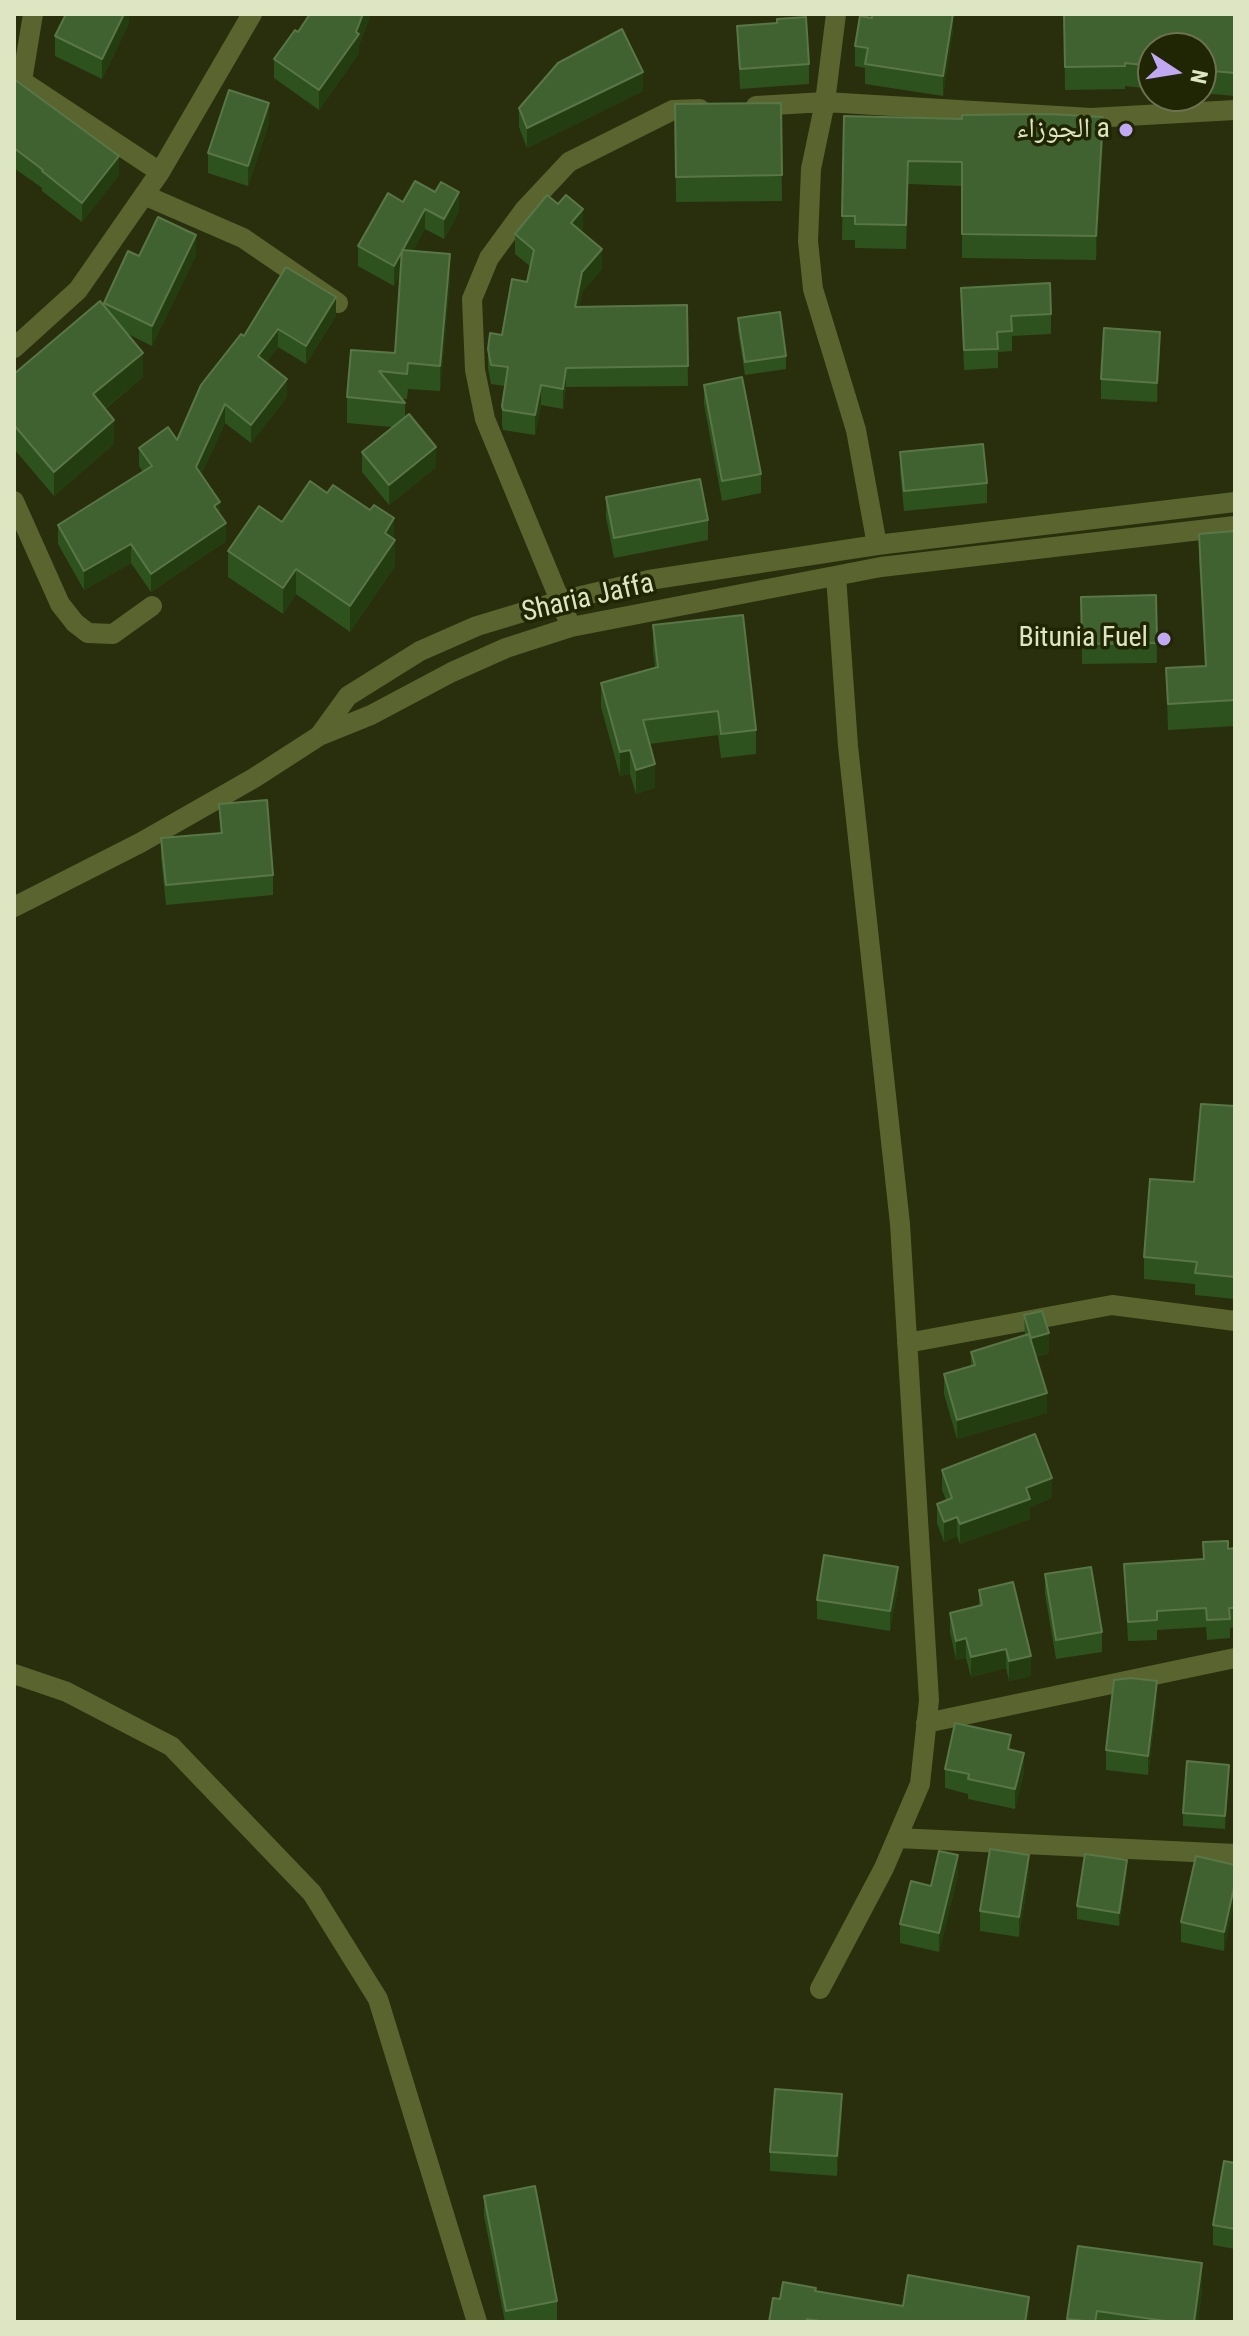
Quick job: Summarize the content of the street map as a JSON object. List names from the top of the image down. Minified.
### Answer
{"streets":{"street":["Sharia Jaffa"]},"places":["الجوزاء a","Bitunia Fuel"],"north":"right"}
